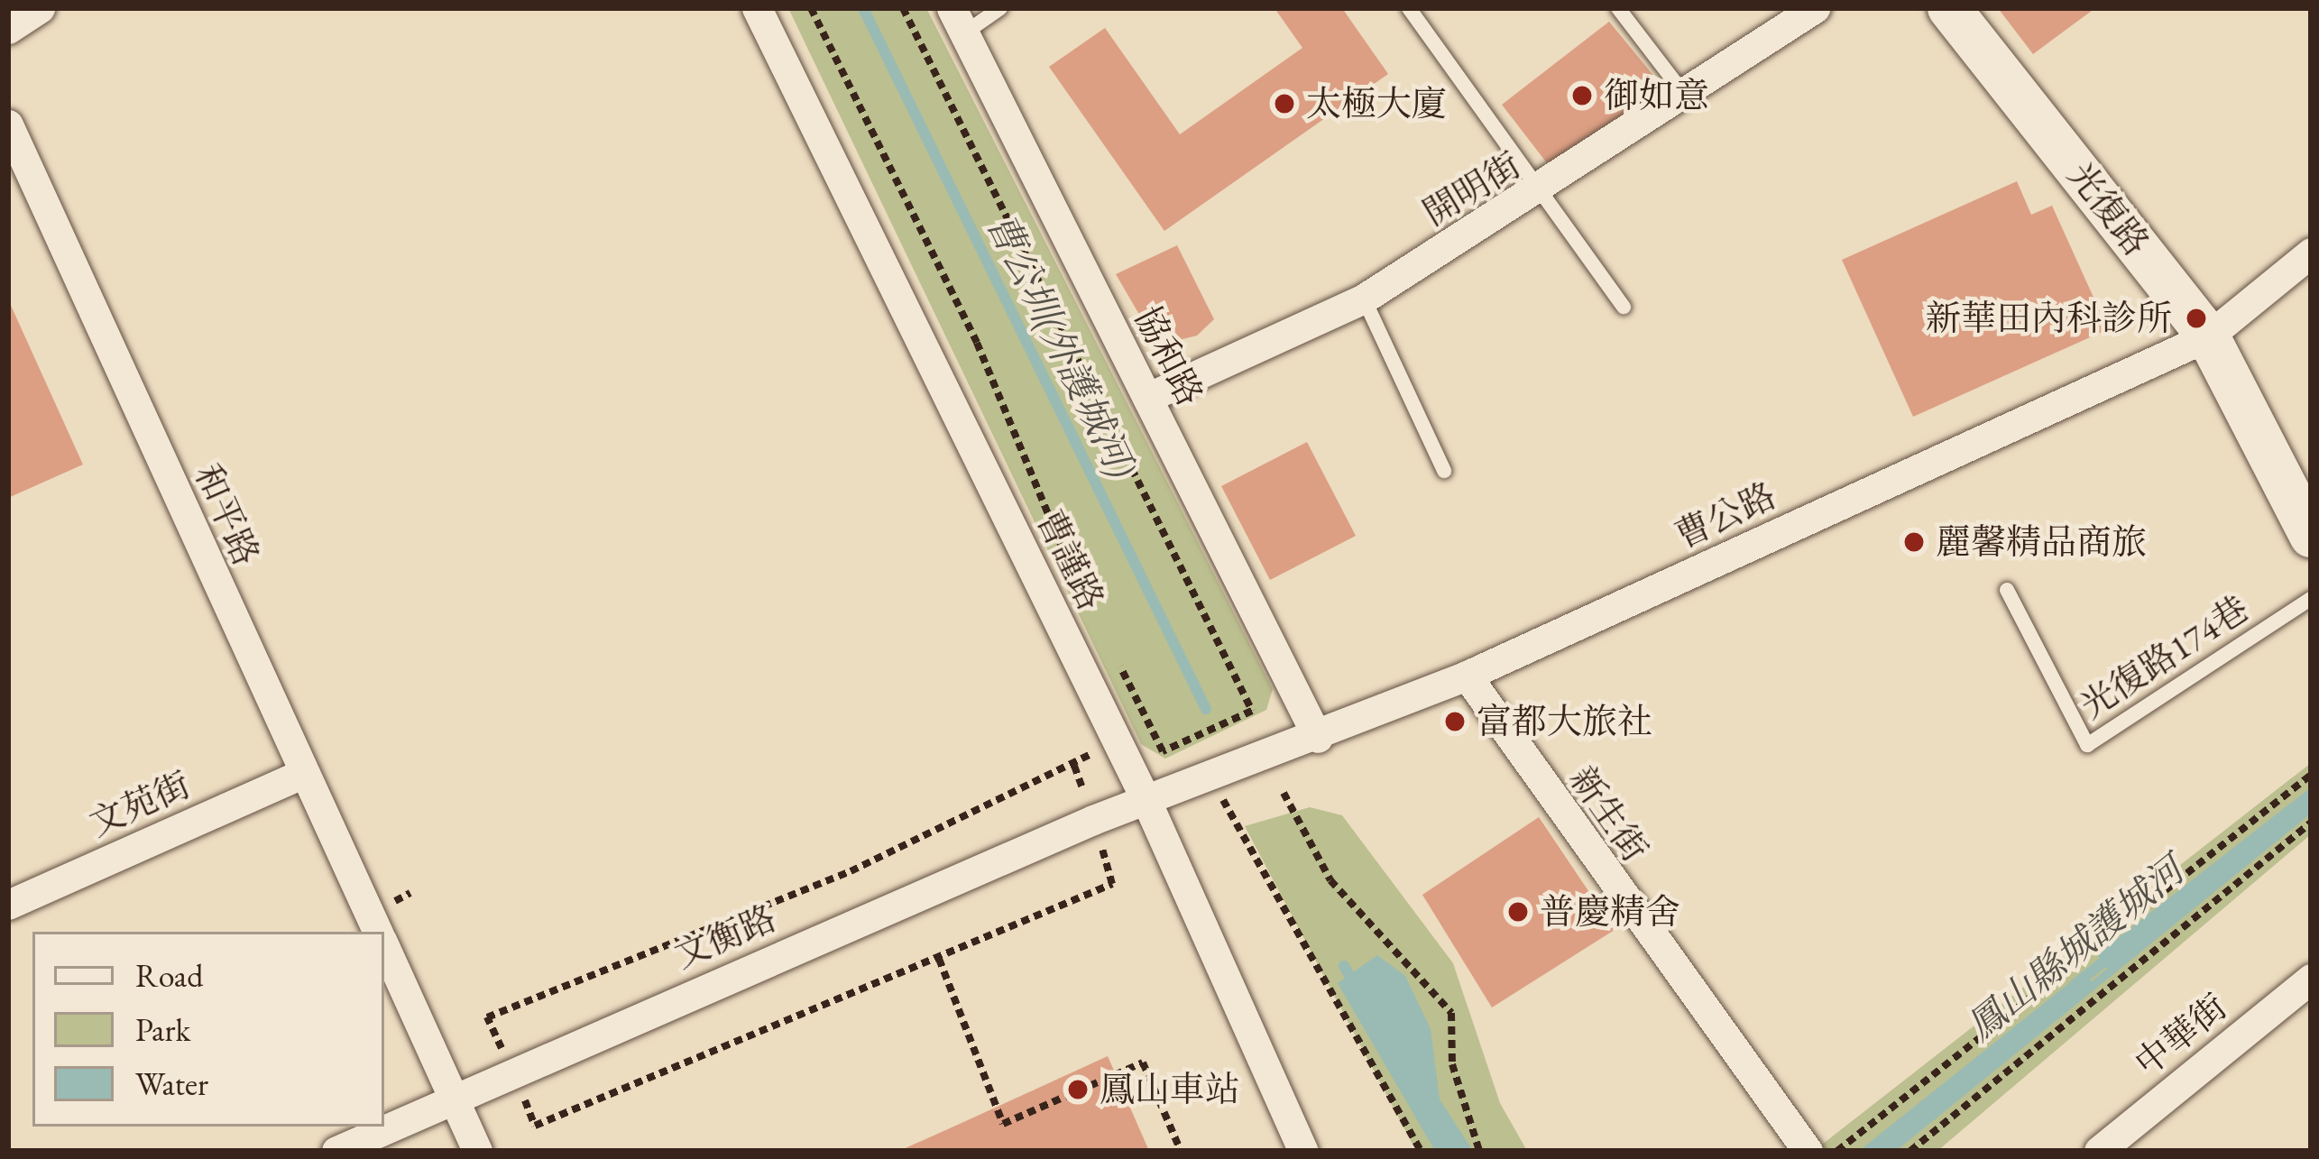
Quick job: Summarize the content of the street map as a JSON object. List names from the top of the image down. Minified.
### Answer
{"streets":{"street":["開明街","光復路","協和路","和平路","曹公路","曹謹路","文苑街","新生街","文衡路","中華街"],"lane":["光復路174巷"]},"crossings":[["開明街","協和路"],["光復路","曹公路"],["協和路","曹公路"],["和平路","文苑街"],["和平路","文衡路"],["曹公路","曹謹路"],["曹公路","新生街"],["曹公路","文衡路"],["曹謹路","文衡路"]],"water":["曹公圳(外護城河)","鳳山縣城護城河"],"places":["御如意","太極大廈","新華田內科診所","麗馨精品商旅","富都大旅社","普慶精舍","鳳山車站"],"legend":["Road","Park","Water"]}
